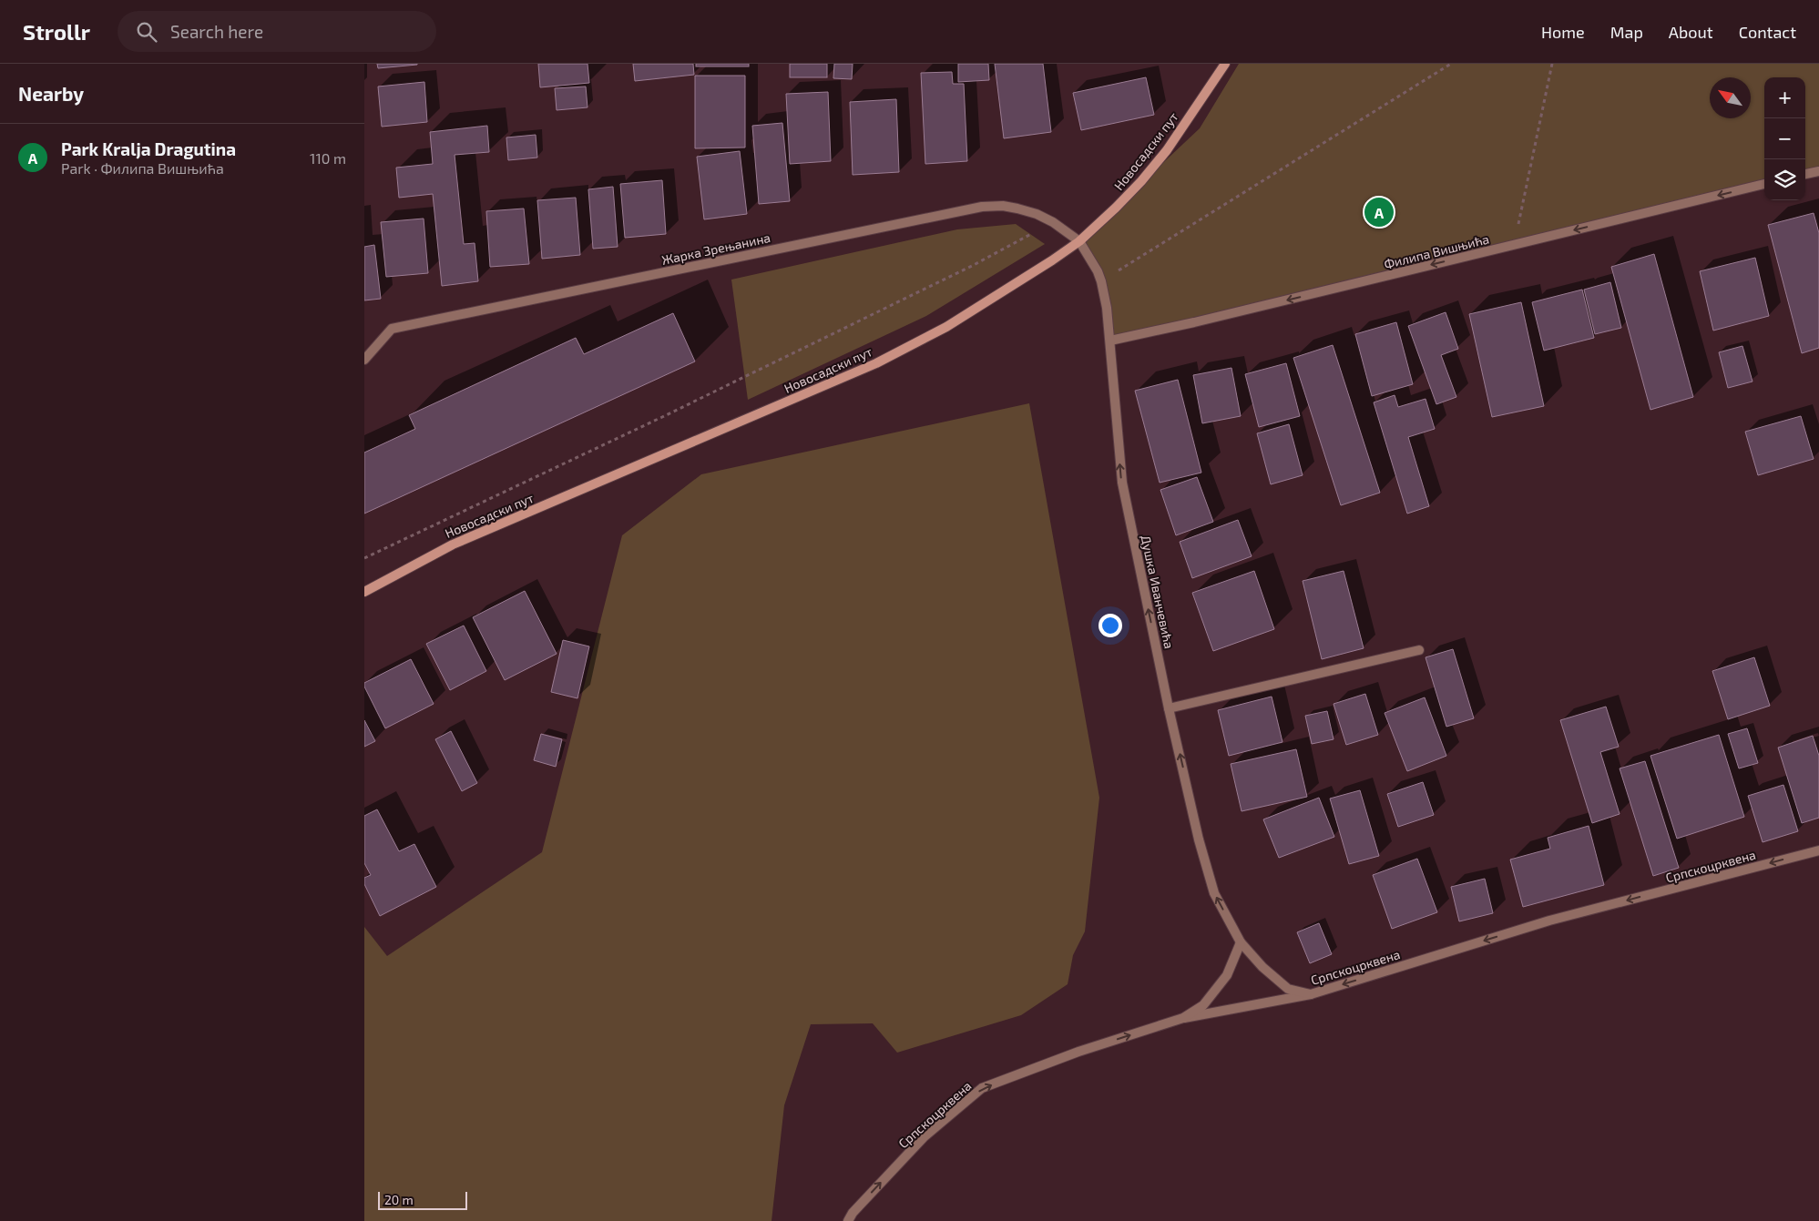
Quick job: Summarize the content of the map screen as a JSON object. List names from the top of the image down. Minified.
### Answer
{"streets":{"main road":["Новосадски пут"],"street":["Жарка Зрењанина","Филипа Вишњића","Душка Иванчевића","Српскоцрквена"]},"crossings":[["Новосадски пут","Жарка Зрењанина"],["Новосадски пут","Душка Иванчевића"],["Жарка Зрењанина","Душка Иванчевића"],["Филипа Вишњића","Душка Иванчевића"],["Душка Иванчевића","Српскоцрквена"]],"one_way":["Филипа Вишњића","Душка Иванчевића"],"scale_bar":"20 m","north":"top left","page":{"header":"Strollr","search":"Search here","nav":["Home","Map","About","Contact"],"heading":"Nearby","map_buttons":["+","−"],"list":[{"mark":"A","name":"Park Kralja Dragutina","note":"Park · Филипа Вишњића","value":"110 m"}],"pins":"A","scale":"20 m"}}
